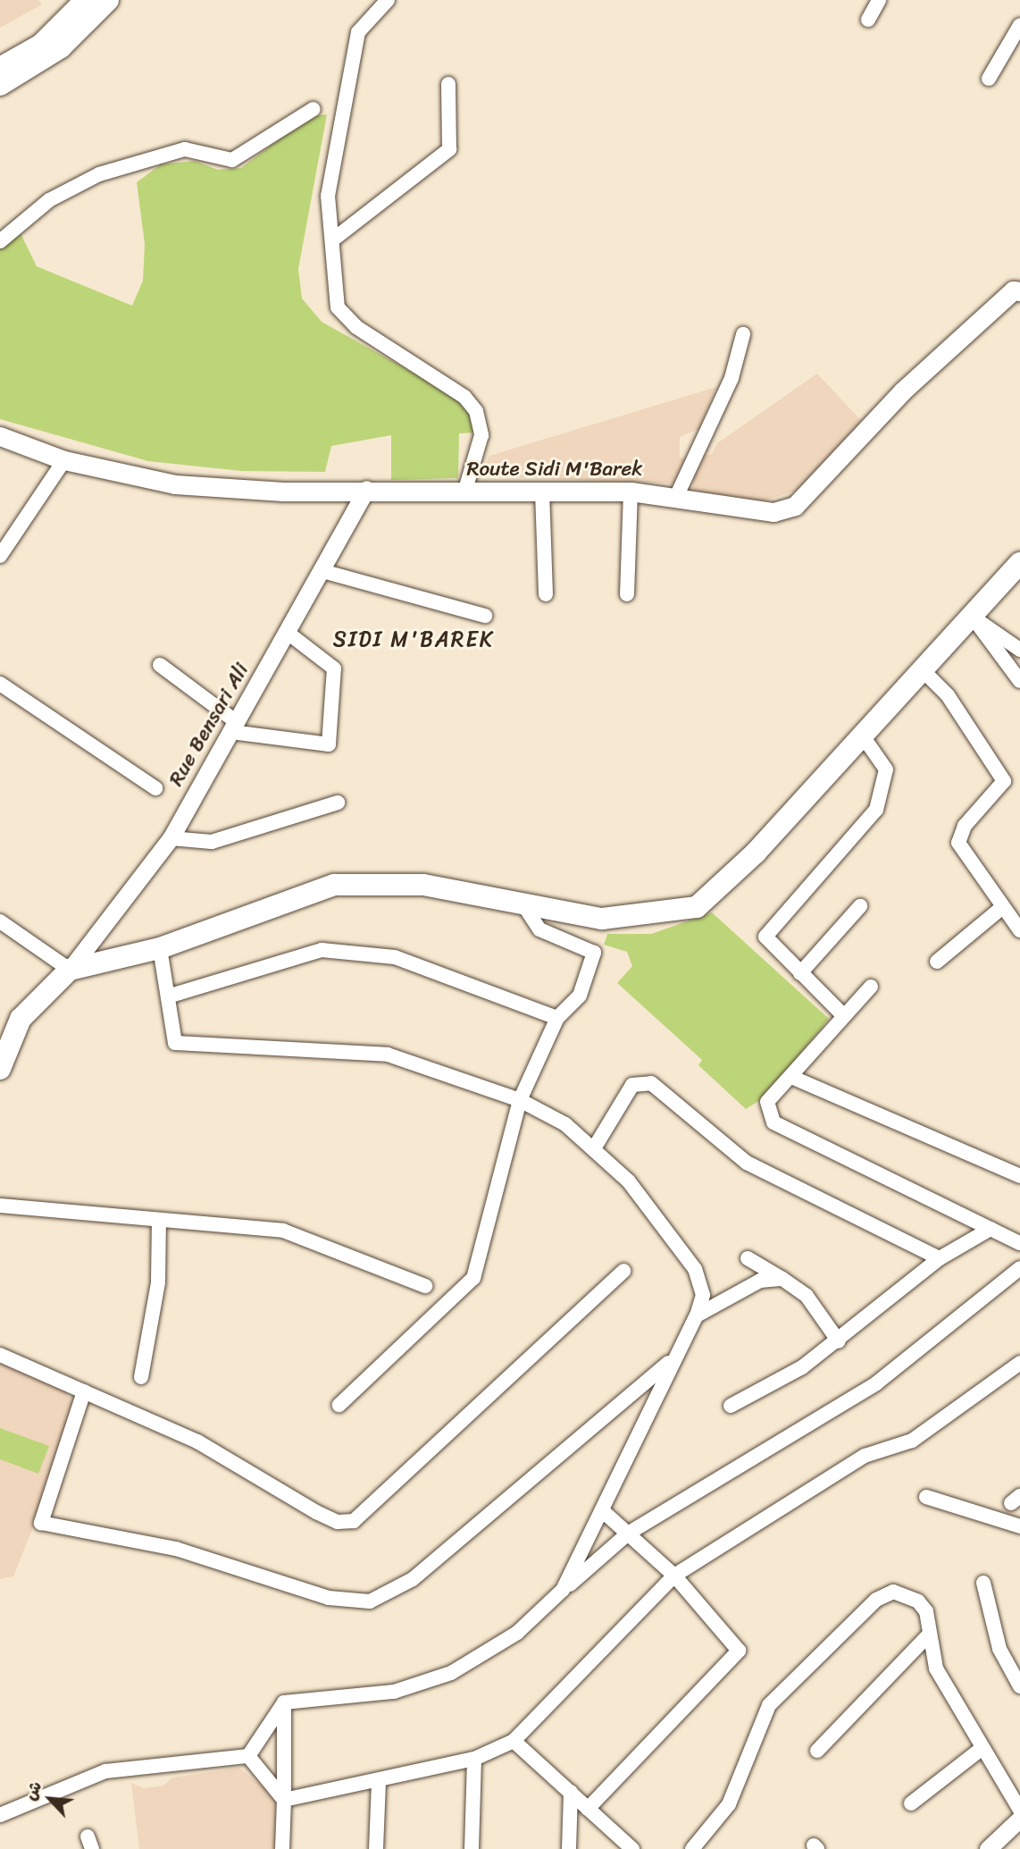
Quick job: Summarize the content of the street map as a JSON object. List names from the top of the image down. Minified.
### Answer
{"streets":{"main road":["Route Sidi M'Barek"],"street":["Rue Bensari Ali"]},"crossings":[["Route Sidi M'Barek","Rue Bensari Ali"]],"districts":["SIDI M'BAREK"],"north":"top left"}
